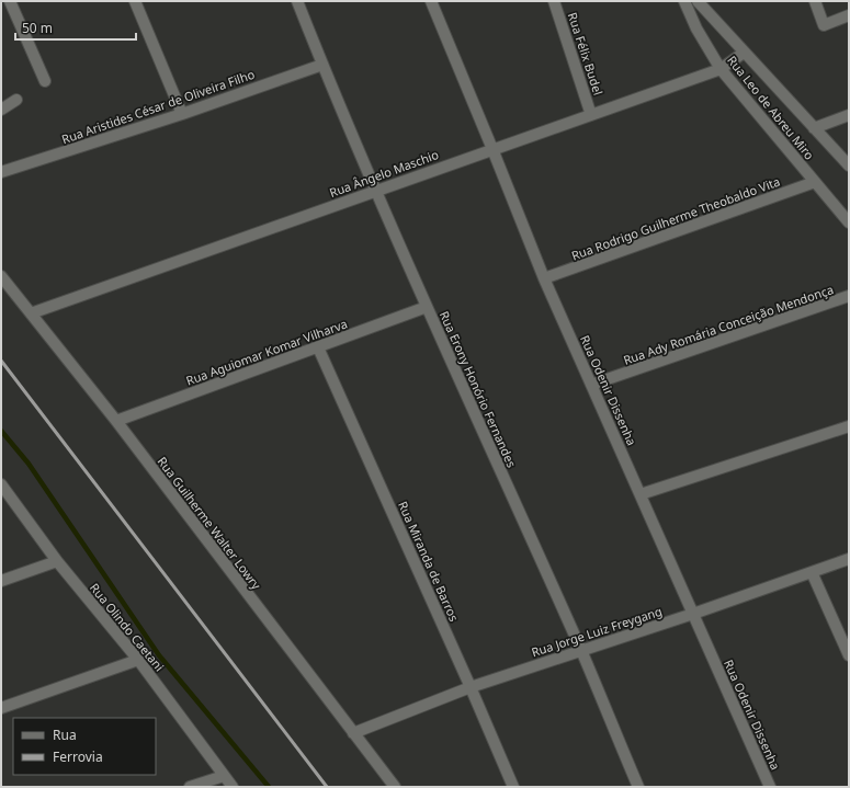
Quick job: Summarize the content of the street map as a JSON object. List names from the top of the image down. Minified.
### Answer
{"streets":{"street":["Rua Félix Budel","Rua Aristides César de Oliveira Filho","Rua Leo de Abreu Miro","Rua Ângelo Maschio","Rua Rodrigo Guilherme Theobaldo Vita","Rua Ady Romária Conceição Mendonça","Rua Aguiomar Komar Vilharva","Rua Erony Honório Fernandes","Rua Odenir Dissenha","Rua Guilherme Walter Lowry","Rua Miranda de Barros","Rua Olindo Caetani","Rua Jorge Luiz Freygang"]},"crossings":[["Rua Félix Budel","Rua Ângelo Maschio"],["Rua Aristides César de Oliveira Filho","Rua Erony Honório Fernandes"],["Rua Leo de Abreu Miro","Rua Ângelo Maschio"],["Rua Leo de Abreu Miro","Rua Rodrigo Guilherme Theobaldo Vita"],["Rua Ângelo Maschio","Rua Erony Honório Fernandes"],["Rua Ângelo Maschio","Rua Odenir Dissenha"],["Rua Ângelo Maschio","Rua Guilherme Walter Lowry"],["Rua Rodrigo Guilherme Theobaldo Vita","Rua Odenir Dissenha"],["Rua Ady Romária Conceição Mendonça","Rua Odenir Dissenha"],["Rua Aguiomar Komar Vilharva","Rua Erony Honório Fernandes"],["Rua Aguiomar Komar Vilharva","Rua Guilherme Walter Lowry"],["Rua Aguiomar Komar Vilharva","Rua Miranda de Barros"],["Rua Erony Honório Fernandes","Rua Jorge Luiz Freygang"],["Rua Odenir Dissenha","Rua Jorge Luiz Freygang"],["Rua Guilherme Walter Lowry","Rua Jorge Luiz Freygang"],["Rua Miranda de Barros","Rua Jorge Luiz Freygang"]],"legend":["Rua","Ferrovia"],"scale_bar":"50 m"}
